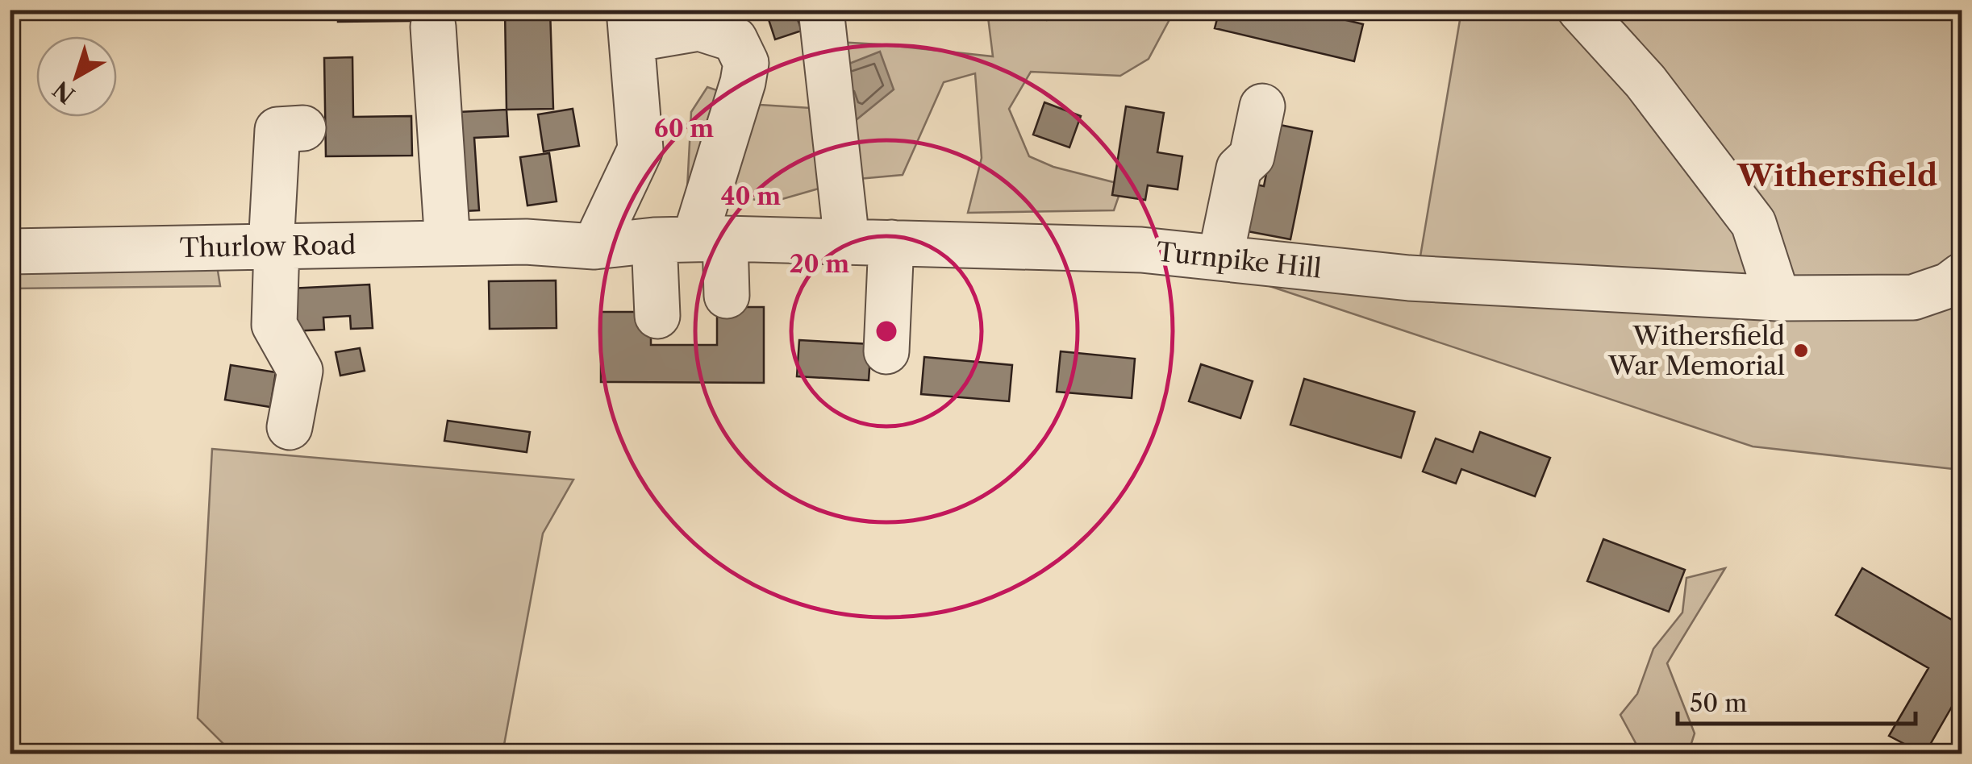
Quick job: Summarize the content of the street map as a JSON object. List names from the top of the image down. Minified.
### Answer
{"streets":{"street":["Thurlow Road","Turnpike Hill"]},"crossings":[["Thurlow Road","Turnpike Hill"]],"districts":["Withersfield"],"places":["Withersfield War Memorial"],"scale_bar":"50 m","north":"bottom left","rings":["60 m","40 m","20 m"]}
